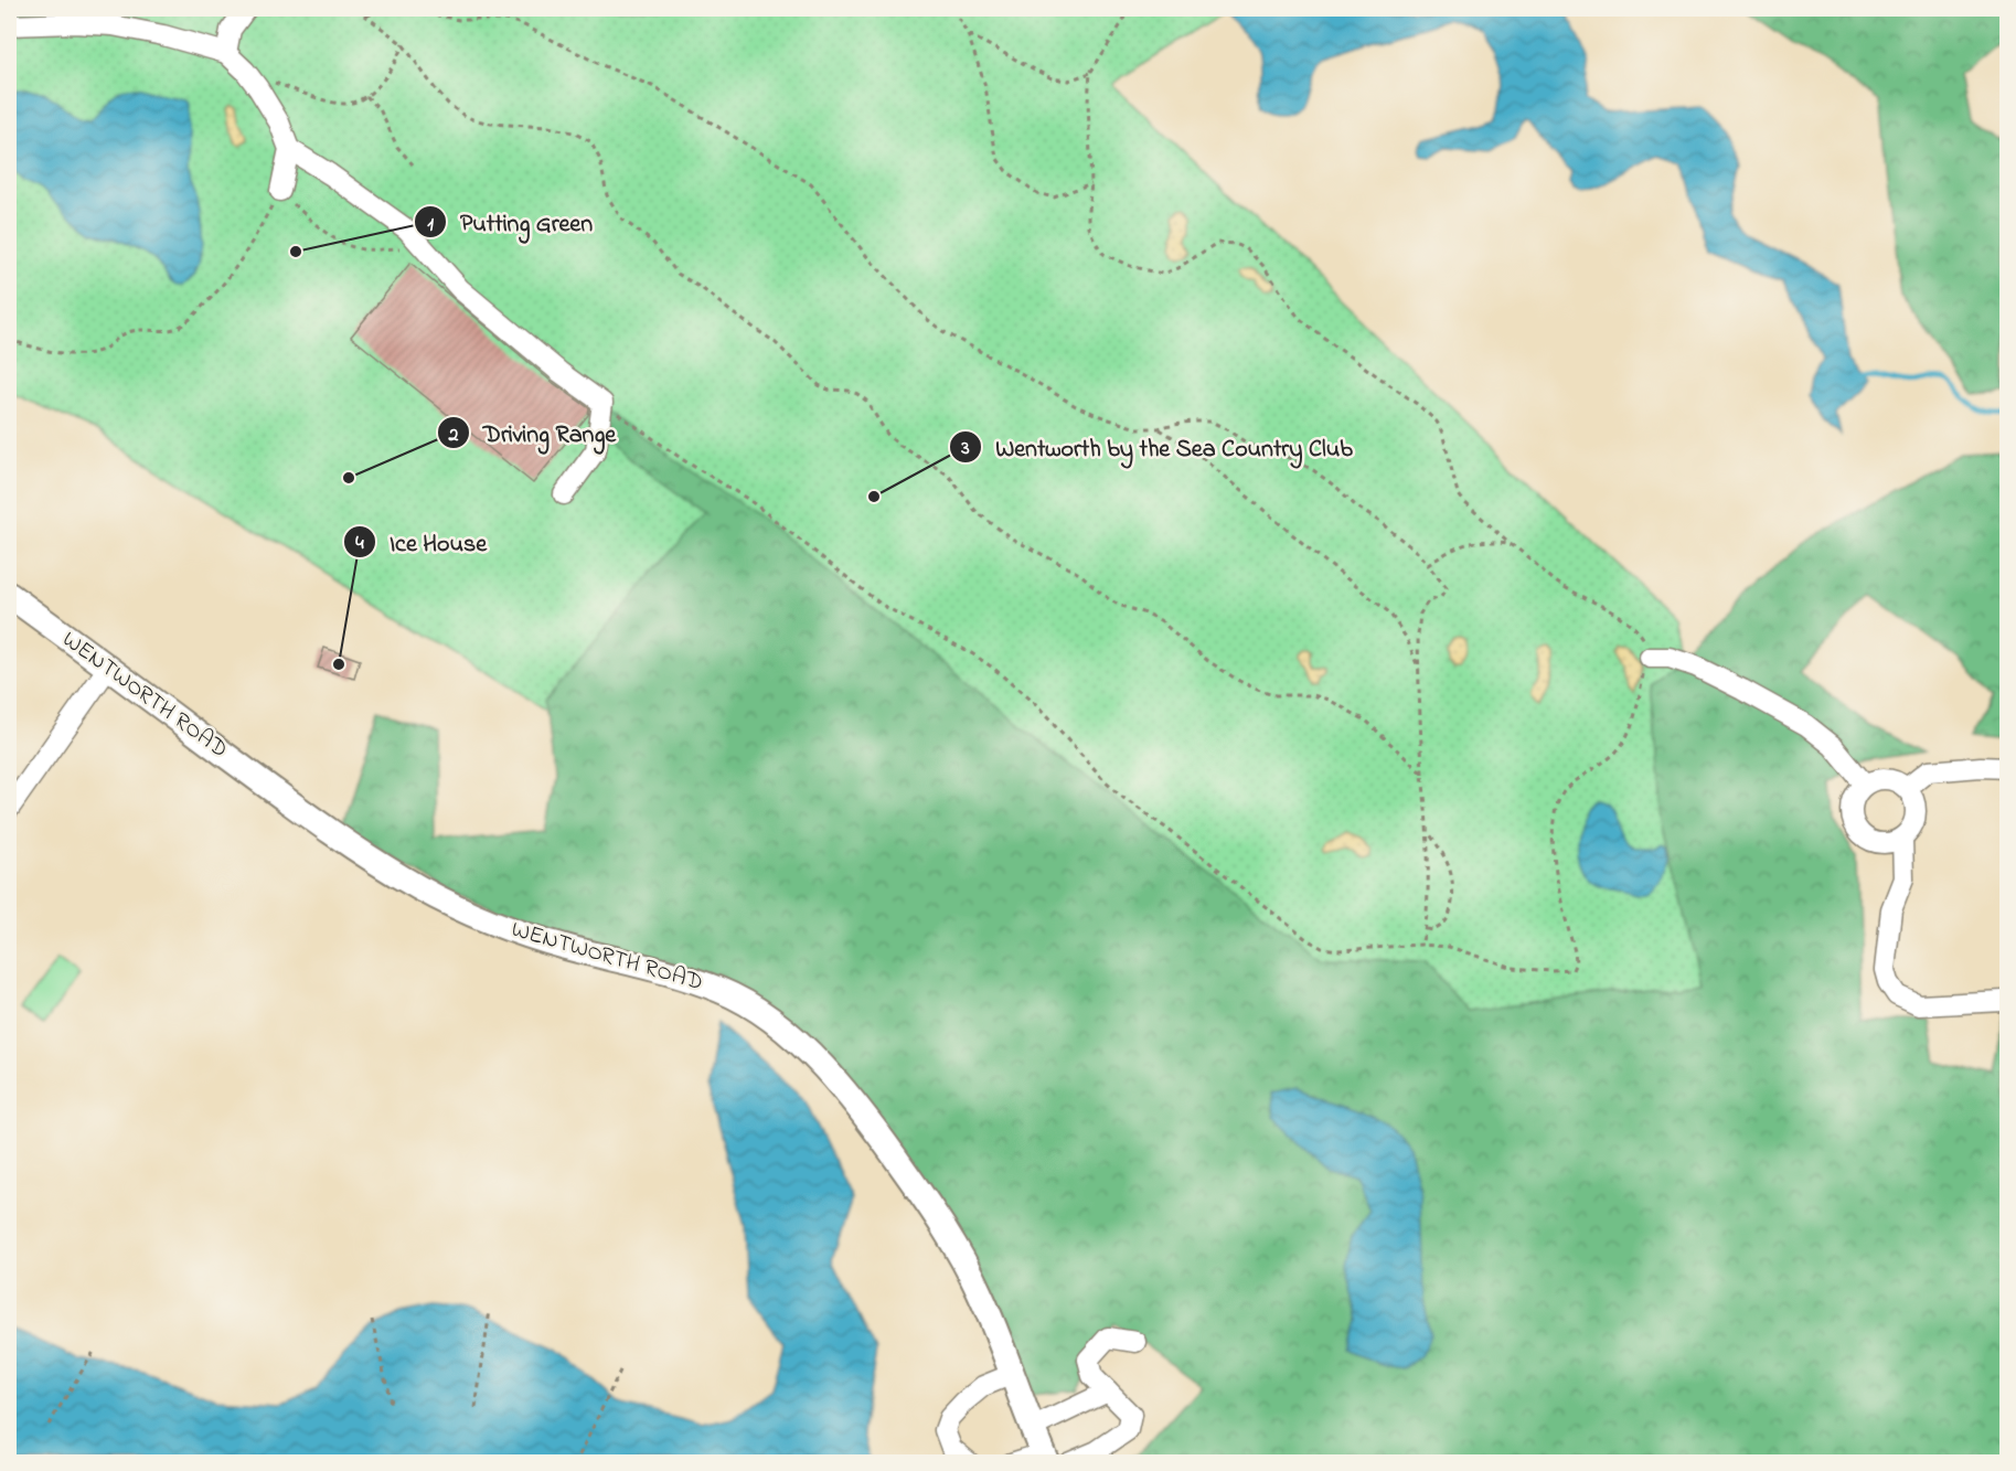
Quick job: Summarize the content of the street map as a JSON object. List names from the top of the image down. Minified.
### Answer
{"streets":{"main road":["WENTWORTH ROAD"]},"places":["Putting Green","Driving Range","Wentworth by the Sea Country Club","Ice House"]}
